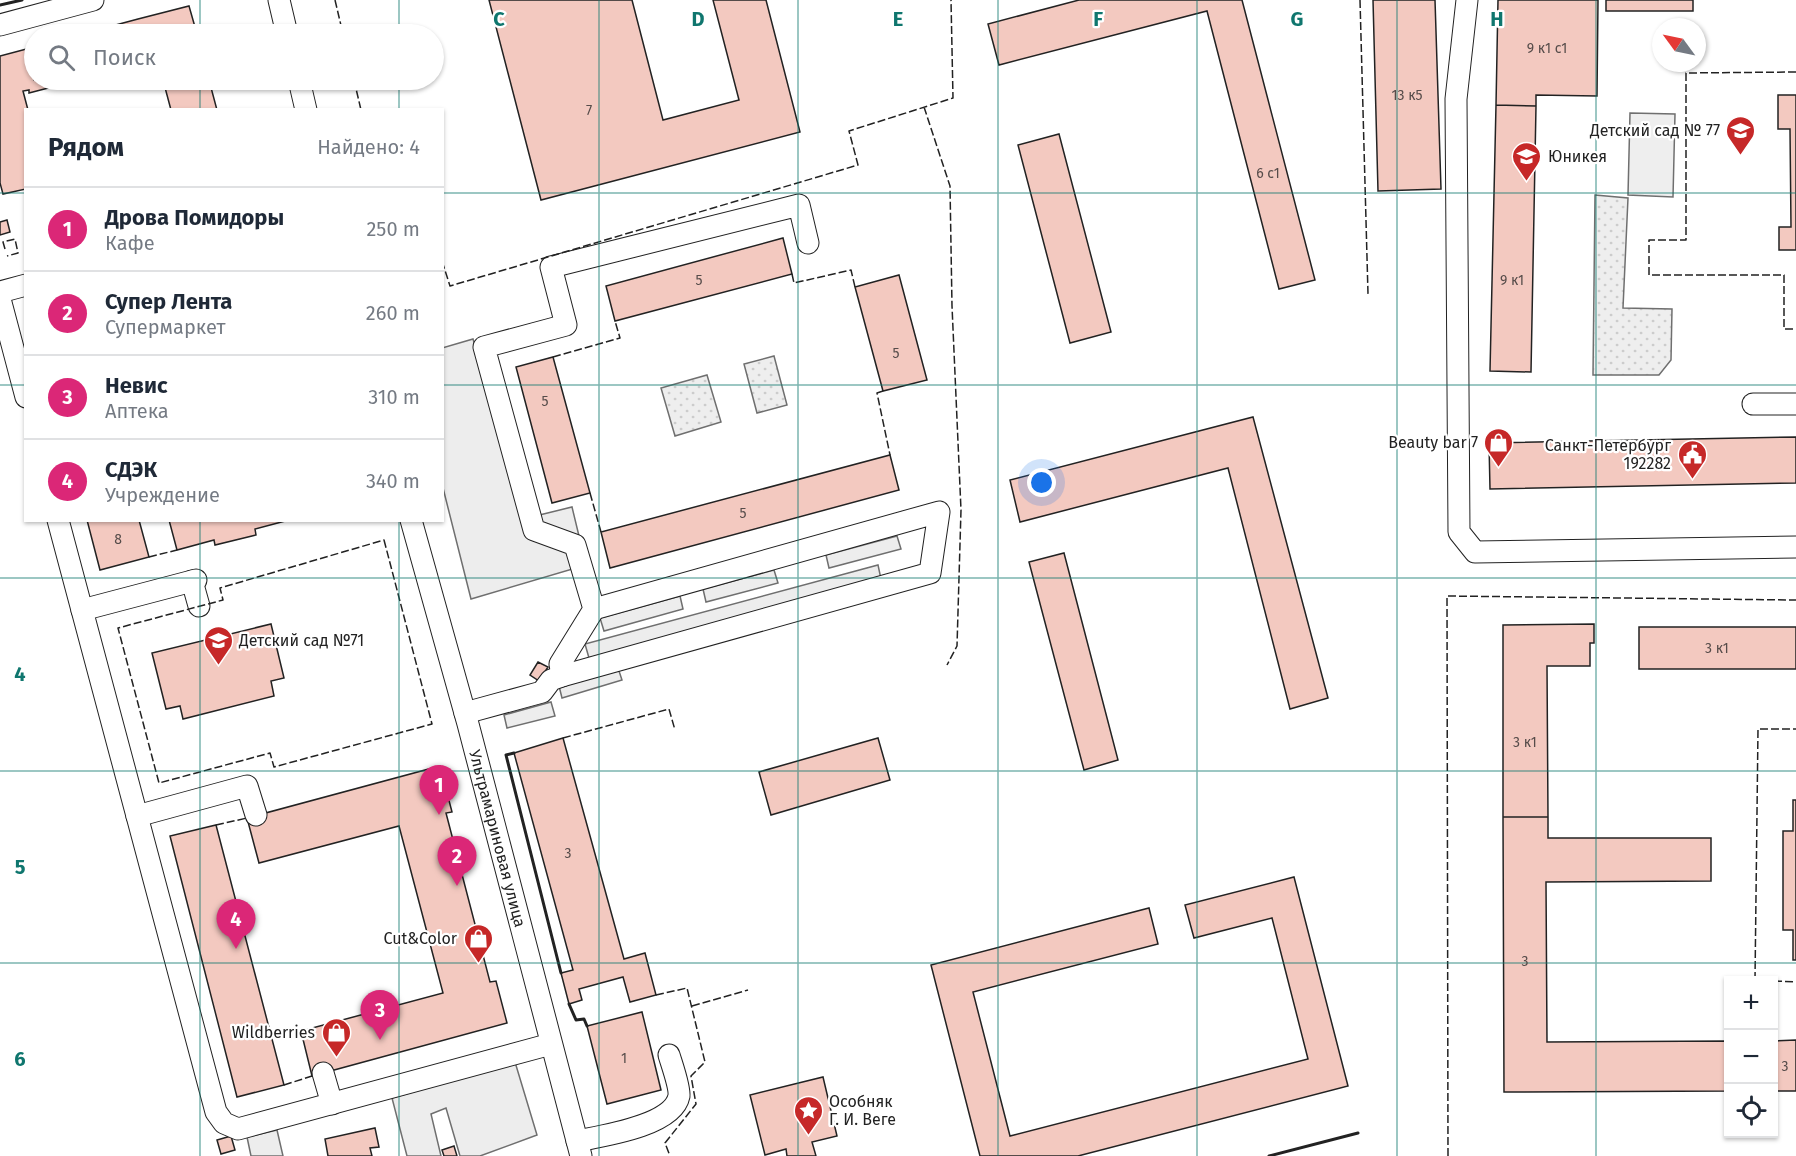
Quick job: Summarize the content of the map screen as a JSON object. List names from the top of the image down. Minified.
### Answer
{"streets":{"street":["Ультрамариновая улица"]},"places":{"school or university":["Детский сад № 77","Юникея","Детский сад №71"],"shop":["Beauty bar 7","Cut&Color","Wildberries"],"public building":["Санкт-Петербург 192282"],"place":["Особняк Г. И. Веге"]},"house_numbers":["9 к1 с1","13 к5","7","6 с1","5","9 к1","5","5","5","8","3 к1","3 к1","3","3","1","3"],"north":"top left","page":{"search":"Поиск","heading":["Рядом","Найдено: 4"],"list":[{"mark":"1","name":"Дрова Помидоры","note":"Кафе","value":"250 m"},{"mark":"2","name":"Супер Лента","note":"Супермаркет","value":"260 m"},{"mark":"3","name":"Невис","note":"Аптека","value":"310 m"},{"mark":"4","name":"СДЭК","note":"Учреждение","value":"340 m"}],"pins":["1","2","4","3"],"map_buttons":["+","−"]},"grid":{"columns":["C","D","E","F","G","H"],"rows":["4","5","6"]}}
